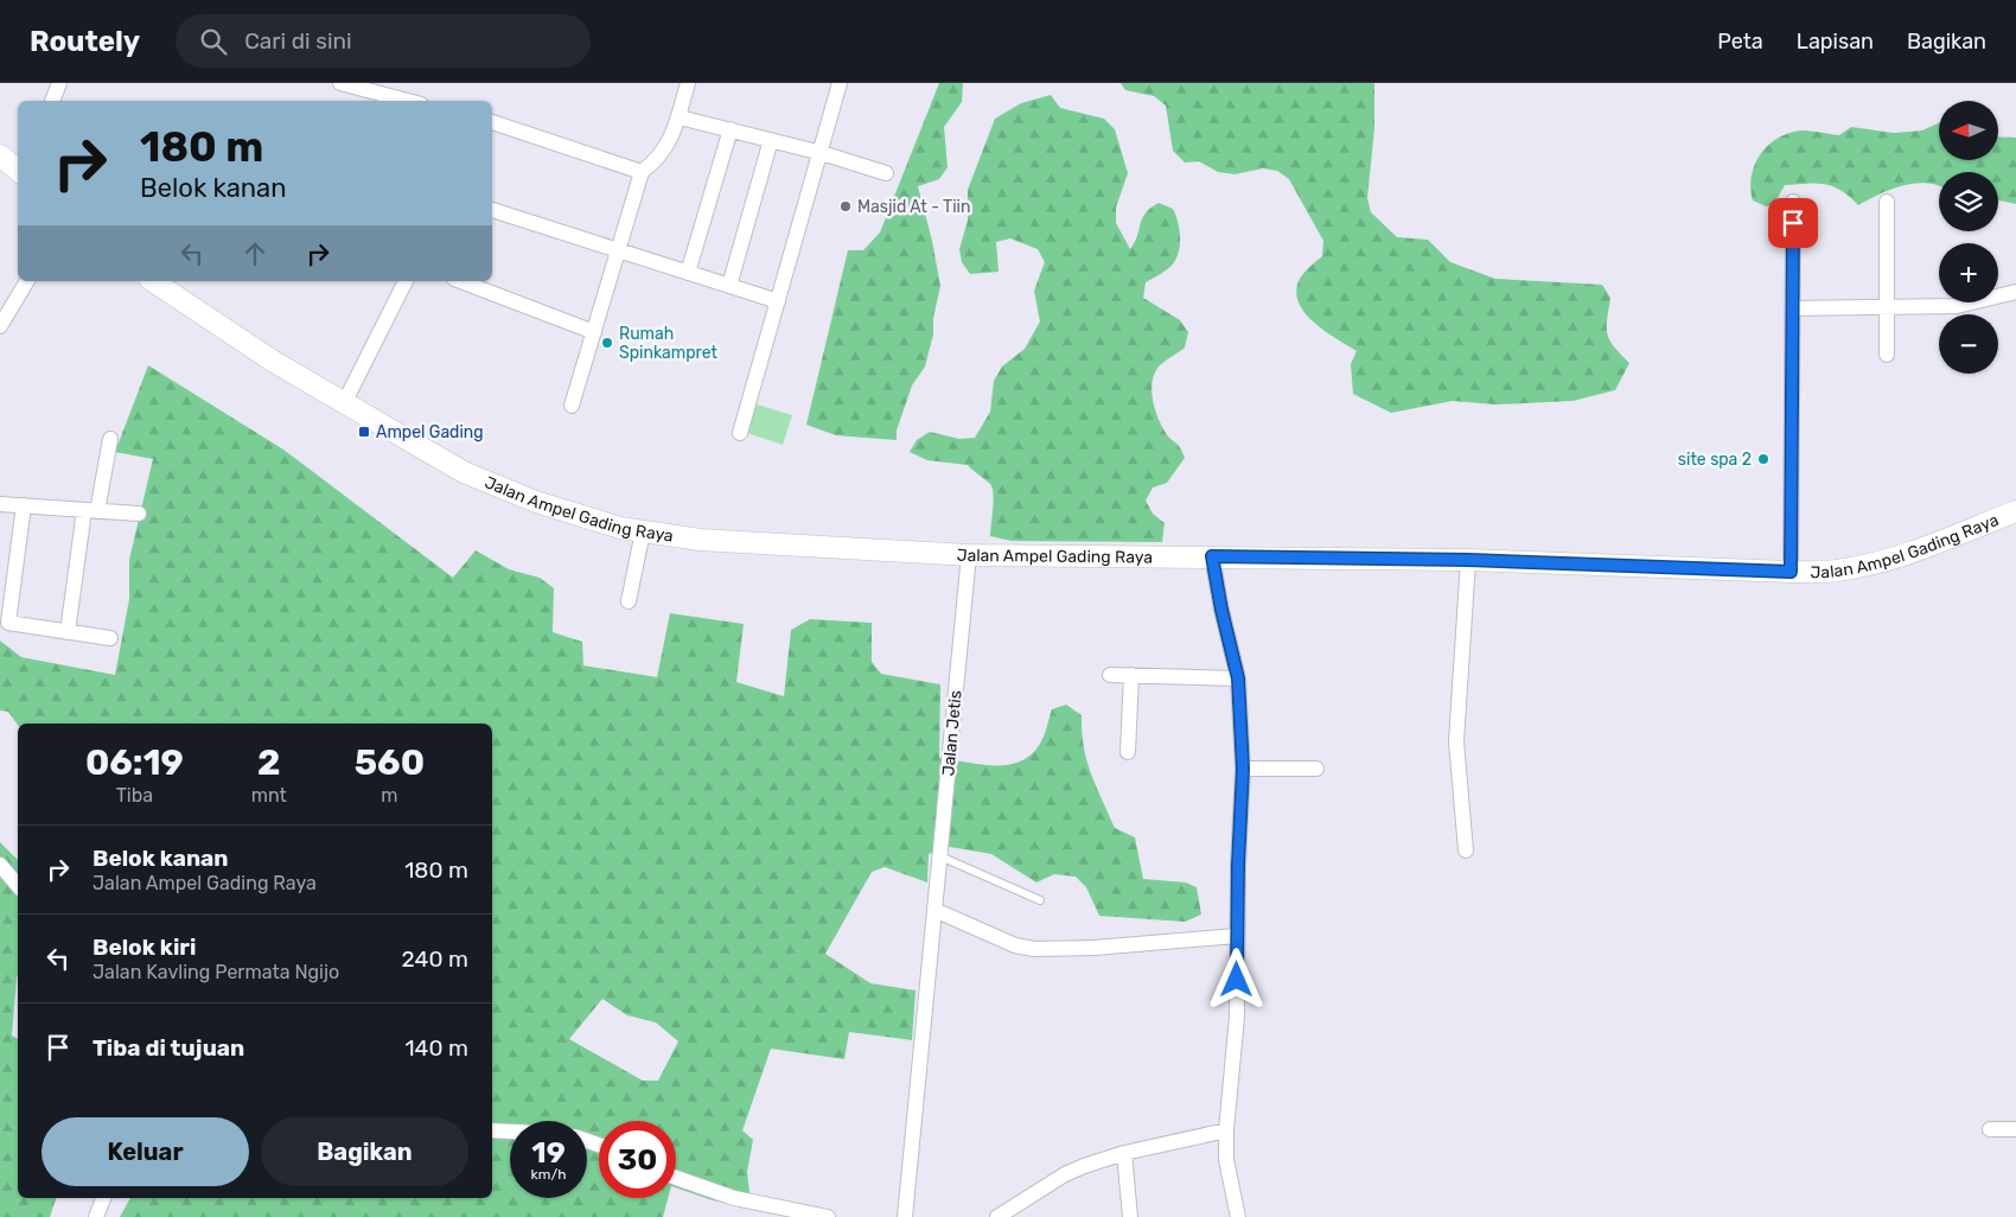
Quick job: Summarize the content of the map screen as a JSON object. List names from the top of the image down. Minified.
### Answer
{"streets":{"main road":["Jalan Ampel Gading Raya"],"street":["Jalan Jetis"]},"crossings":[["Jalan Ampel Gading Raya","Jalan Jetis"]],"places":{"other":["Masjid At - Tiin","Rumah Spinkampret","site spa 2"],"transit":["Ampel Gading"]},"north":"left","page":{"header":"Routely","search":"Cari di sini","nav":["Peta","Lapisan","Bagikan"],"map_buttons":["+","−"],"turn":["180 m","Belok kanan"],"eta":["06:19","Tiba","2","mnt","560","m"],"list":[{"name":"Belok kanan","note":"Jalan Ampel Gading Raya","value":"180 m"},{"name":"Belok kiri","note":"Jalan Kavling Permata Ngijo","value":"240 m"},{"name":"Tiba di tujuan","value":"140 m"}],"buttons":["Keluar","Bagikan"],"speed":"19 km/h","limit":"30"}}
